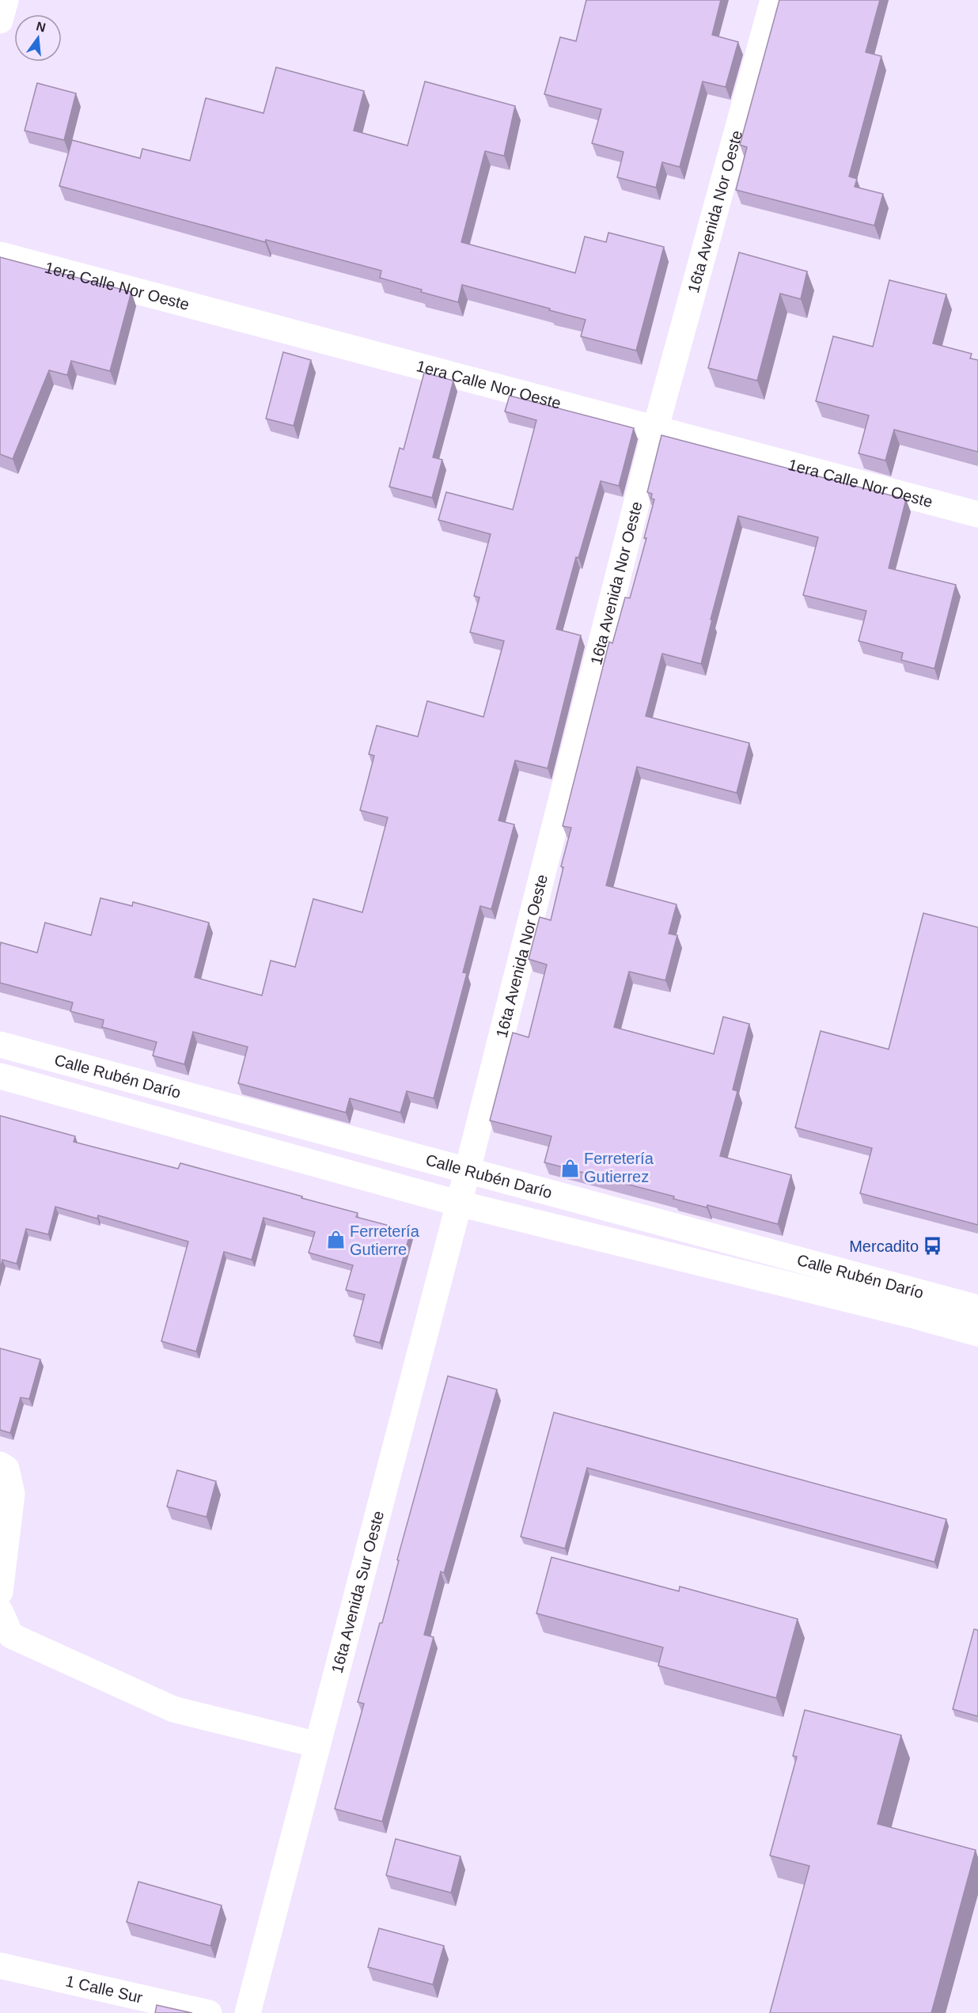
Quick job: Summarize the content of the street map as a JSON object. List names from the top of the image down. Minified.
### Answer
{"streets":{"street":["16ta Avenida Nor Oeste","1era Calle Nor Oeste","Calle Rubén Darío","16ta Avenida Sur Oeste","1 Calle Sur"]},"crossings":[["16ta Avenida Nor Oeste","1era Calle Nor Oeste"],["16ta Avenida Nor Oeste","Calle Rubén Darío"],["16ta Avenida Nor Oeste","16ta Avenida Sur Oeste"],["Calle Rubén Darío","16ta Avenida Sur Oeste"]],"places":{"shop":["Ferretería Gutierrez","Ferretería Gutierre"],"bus stop":["Mercadito"]},"north":"top"}
